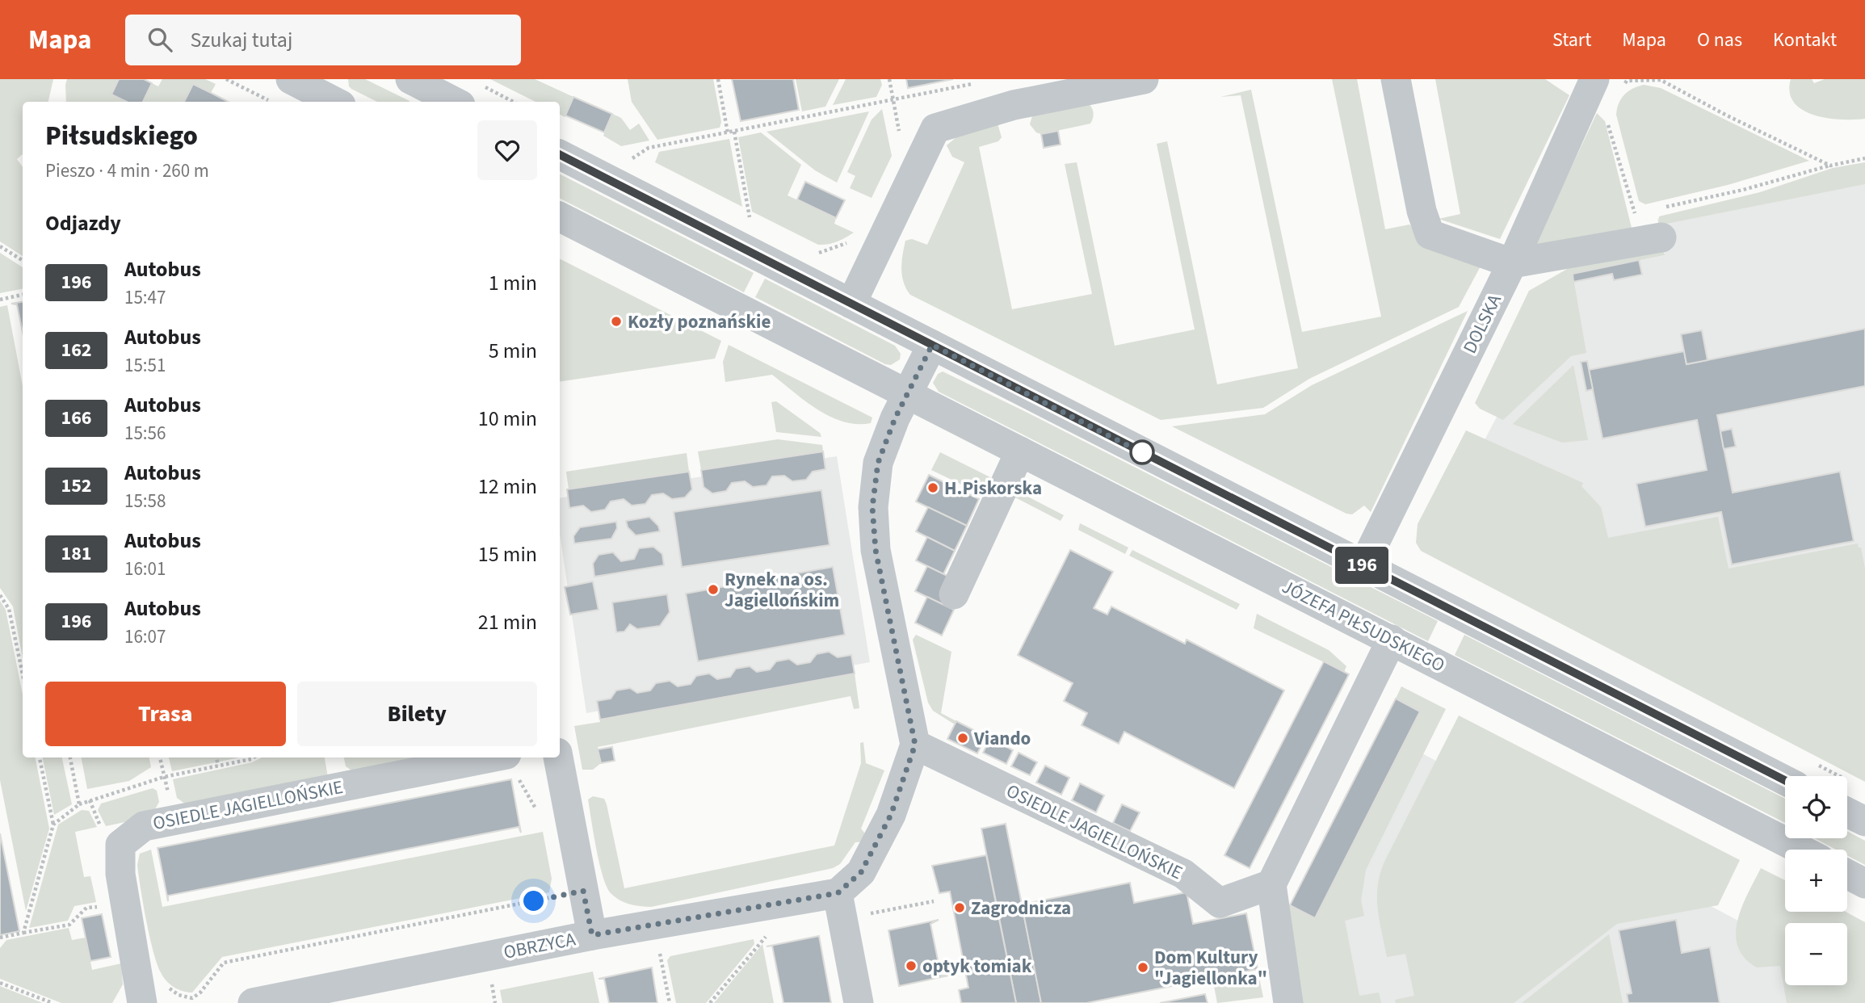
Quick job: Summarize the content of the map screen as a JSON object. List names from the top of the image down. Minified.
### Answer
{"streets":{"street":["DOLSKA","JÓZEFA PIŁSUDSKIEGO","OSIEDLE JAGIELLOŃSKIE","OBRZYCA"]},"places":["Kozły poznańskie","H.Piskorska","Rynek na os. Jagiellońskim","Viando","Zagrodnicza","optyk tomiak","Dom Kultury \"Jagiellonka\""],"lines":["bus line 196"],"page":{"header":"Mapa","search":"Szukaj tutaj","nav":["Start","Mapa","O nas","Kontakt"],"on_map":"196","heading":[["Piłsudskiego","Pieszo · 4 min · 260 m"],"Odjazdy"],"list":[{"mark":"196","name":"Autobus","note":"15:47","value":"1 min"},{"mark":"162","name":"Autobus","note":"15:51","value":"5 min"},{"mark":"166","name":"Autobus","note":"15:56","value":"10 min"},{"mark":"152","name":"Autobus","note":"15:58","value":"12 min"},{"mark":"181","name":"Autobus","note":"16:01","value":"15 min"},{"mark":"196","name":"Autobus","note":"16:07","value":"21 min"}],"buttons":["Trasa","Bilety"],"map_buttons":["+","−"]}}
